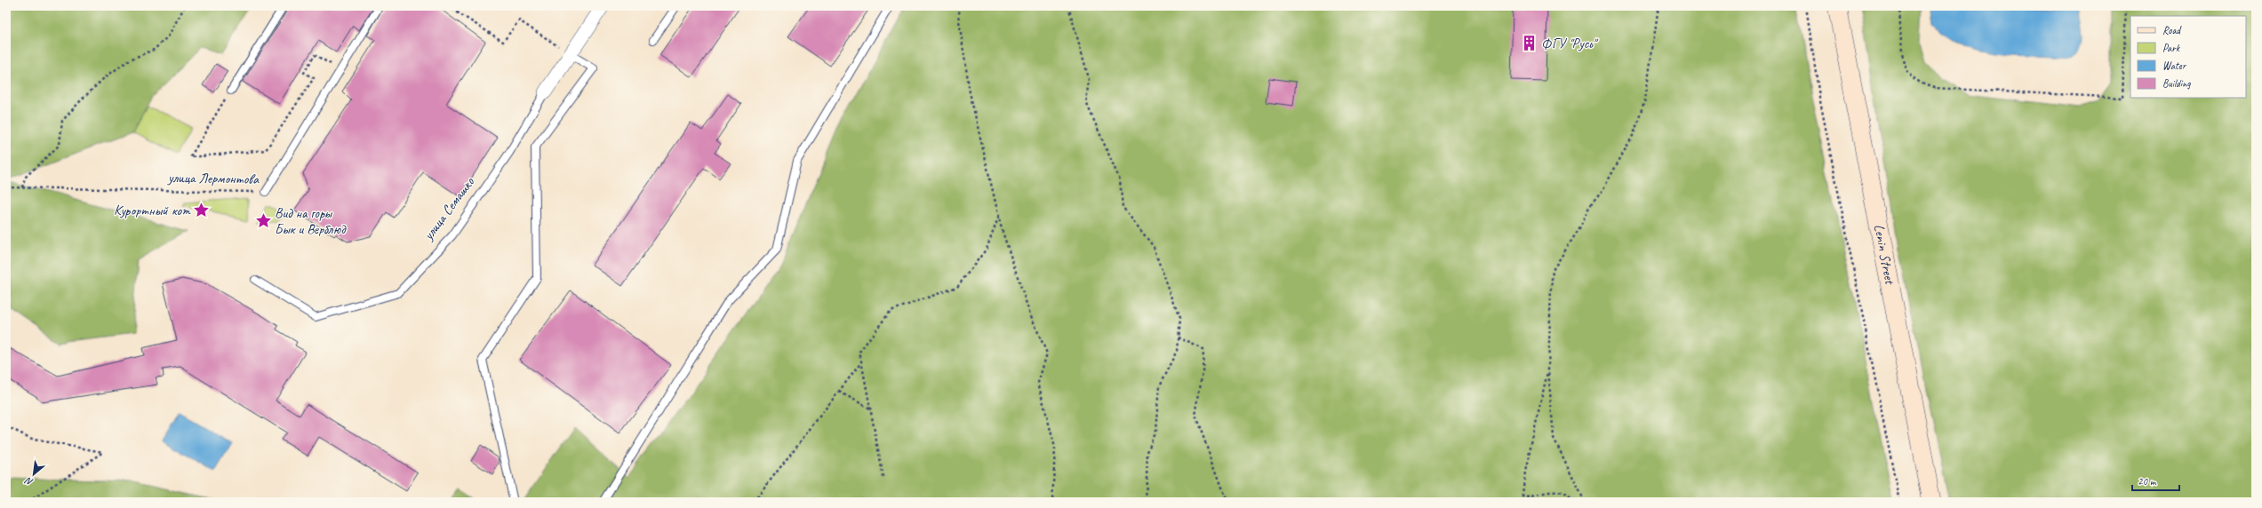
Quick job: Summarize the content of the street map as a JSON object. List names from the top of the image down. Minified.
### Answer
{"streets":{"main road":["Lenin Street"],"street":["улица Семашко"],"lane":["улица Лермонтова"]},"places":{"building":["ФГУ \"Русь\""],"place":["Курортный кот","Вид на горы Бык и Верблюд"]},"legend":["Road","Park","Water","Building"],"scale_bar":"20 m","north":"bottom left"}
